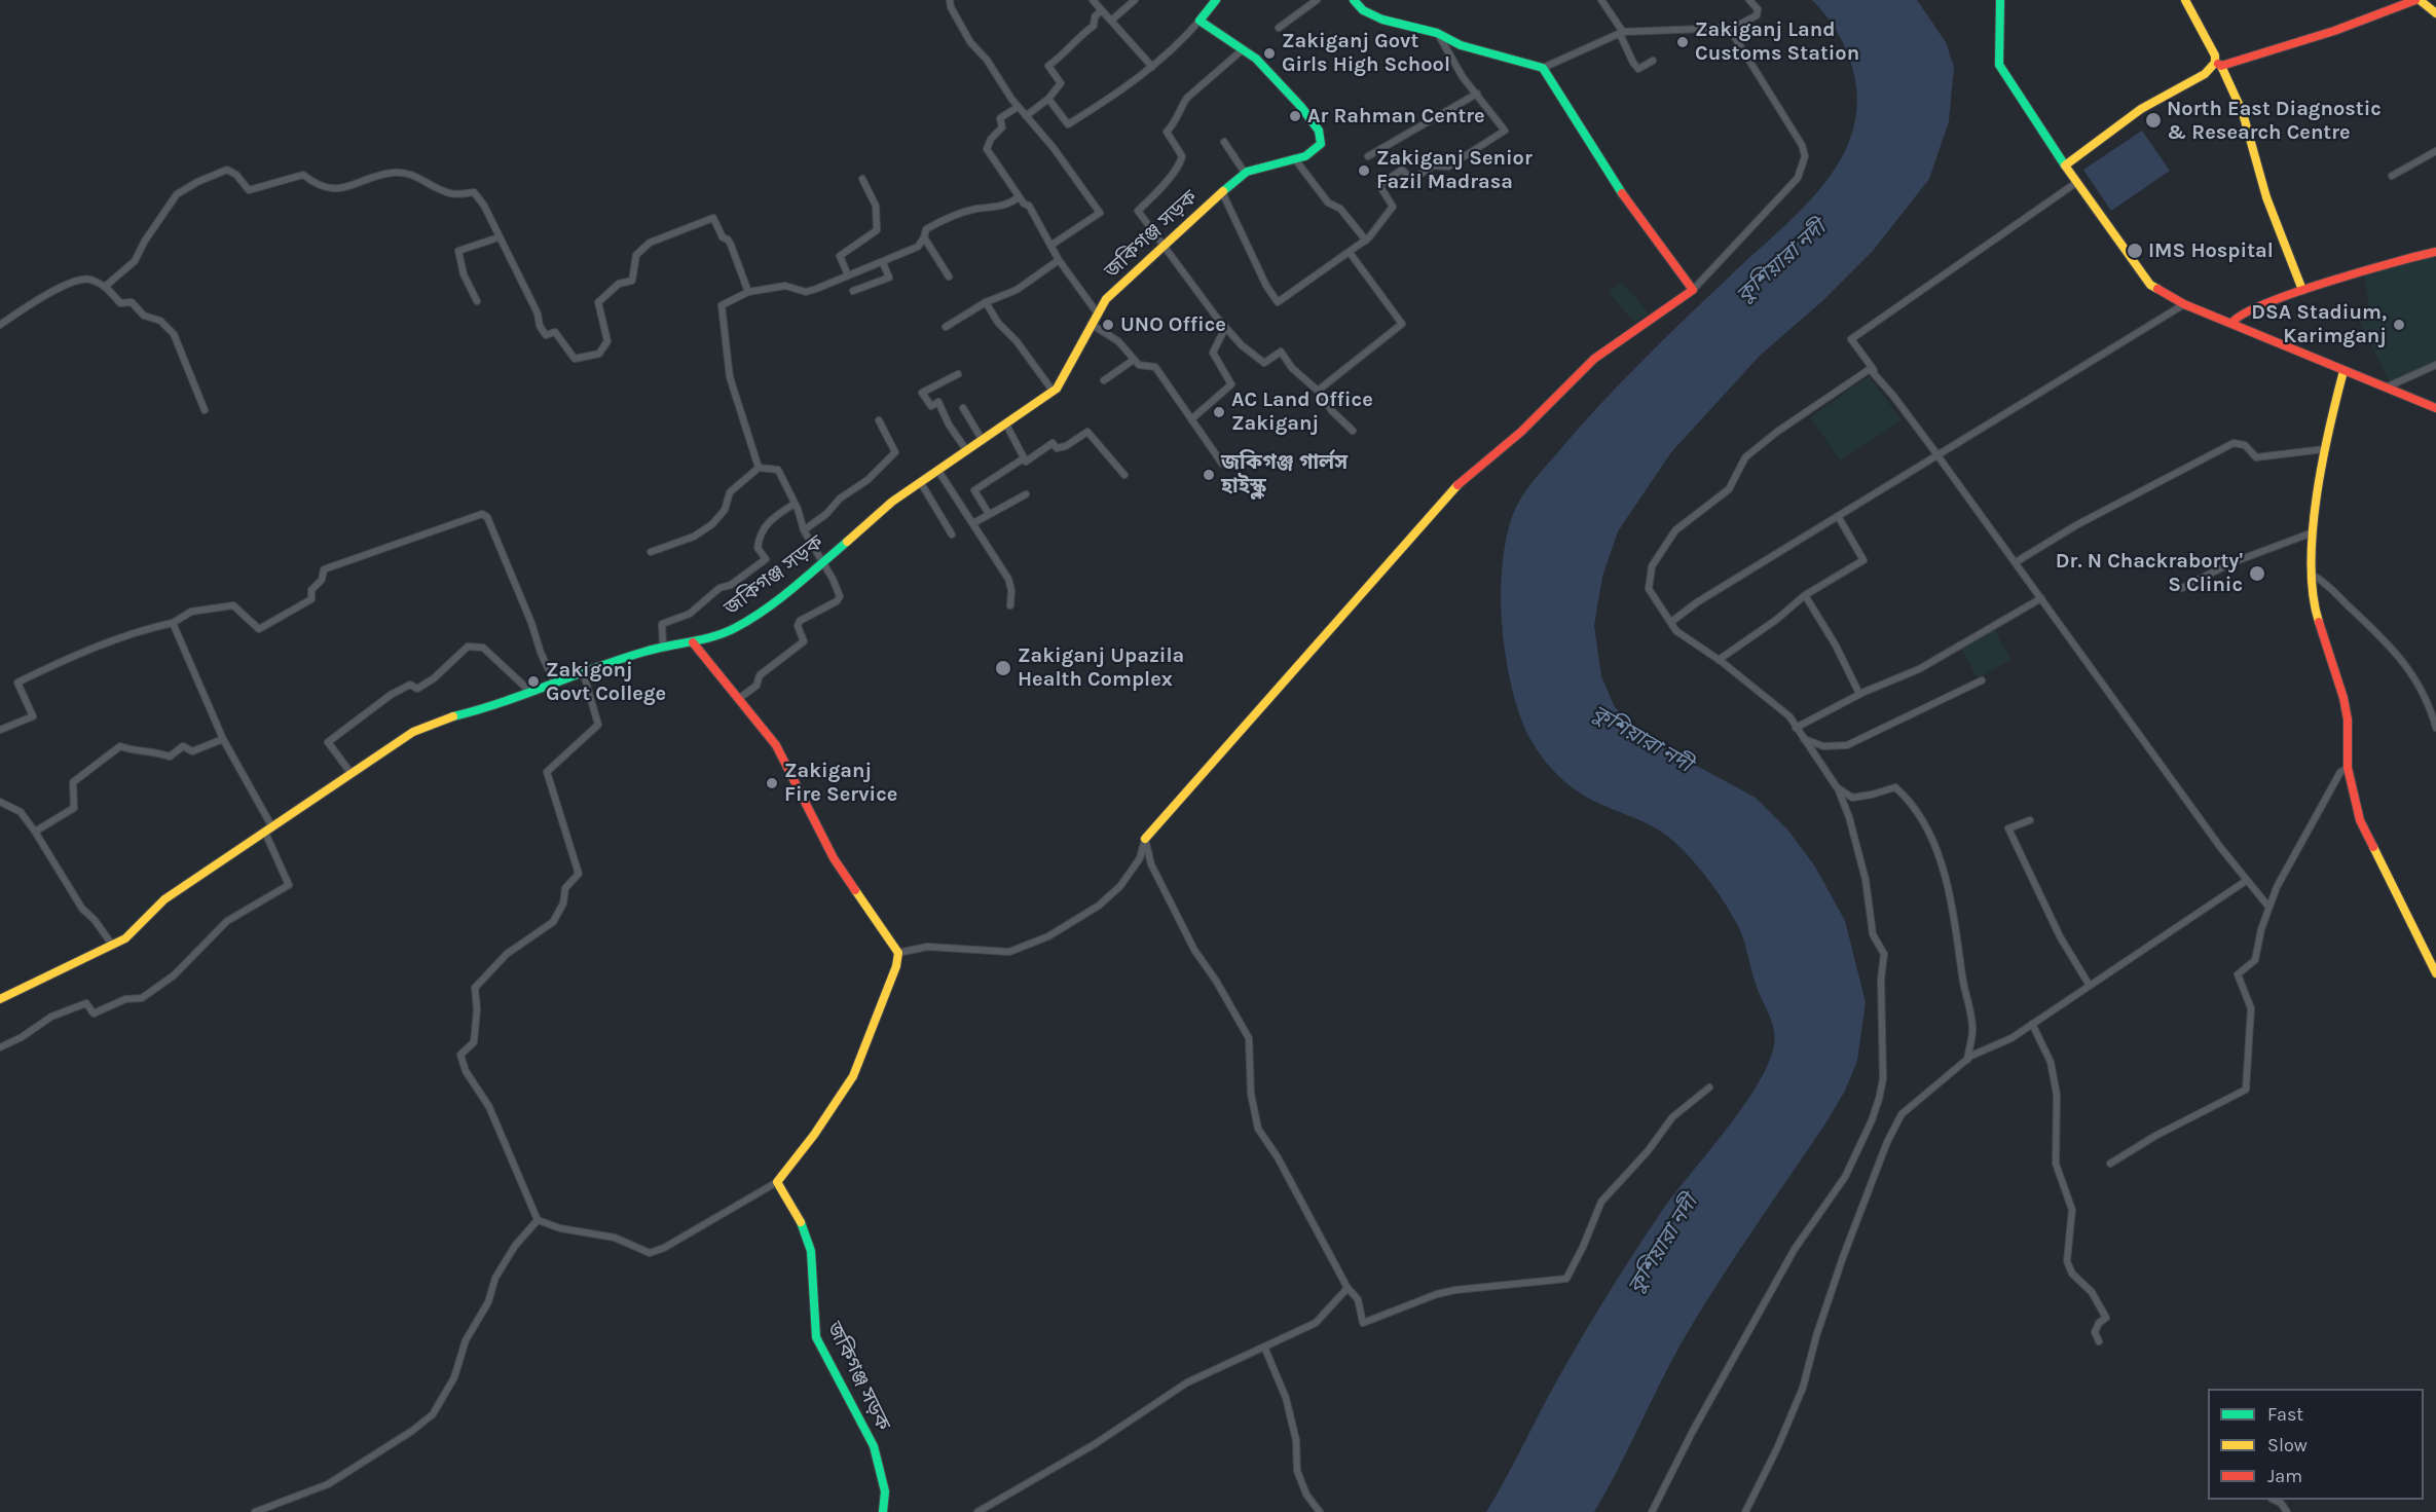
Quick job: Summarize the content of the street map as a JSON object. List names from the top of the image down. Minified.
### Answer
{"streets":{"main road":["জকিগঞ্জ সড়ক"]},"water":["কুশিয়ারা নদী"],"places":["Zakiganj Land Customs Station","Zakiganj Govt Girls High School","Ar Rahman Centre","North East Diagnostic & Research Centre","Zakiganj Senior Fazil Madrasa","IMS Hospital","UNO Office","DSA Stadium, Karimganj","AC Land Office Zakiganj","জকিগঞ্জ গার্লস হাইস্কুল","Dr. N Chackraborty' S Clinic","Zakiganj Upazila Health Complex","Zakigonj Govt College","Zakiganj Fire Service"],"legend":["Fast","Slow","Jam"]}
